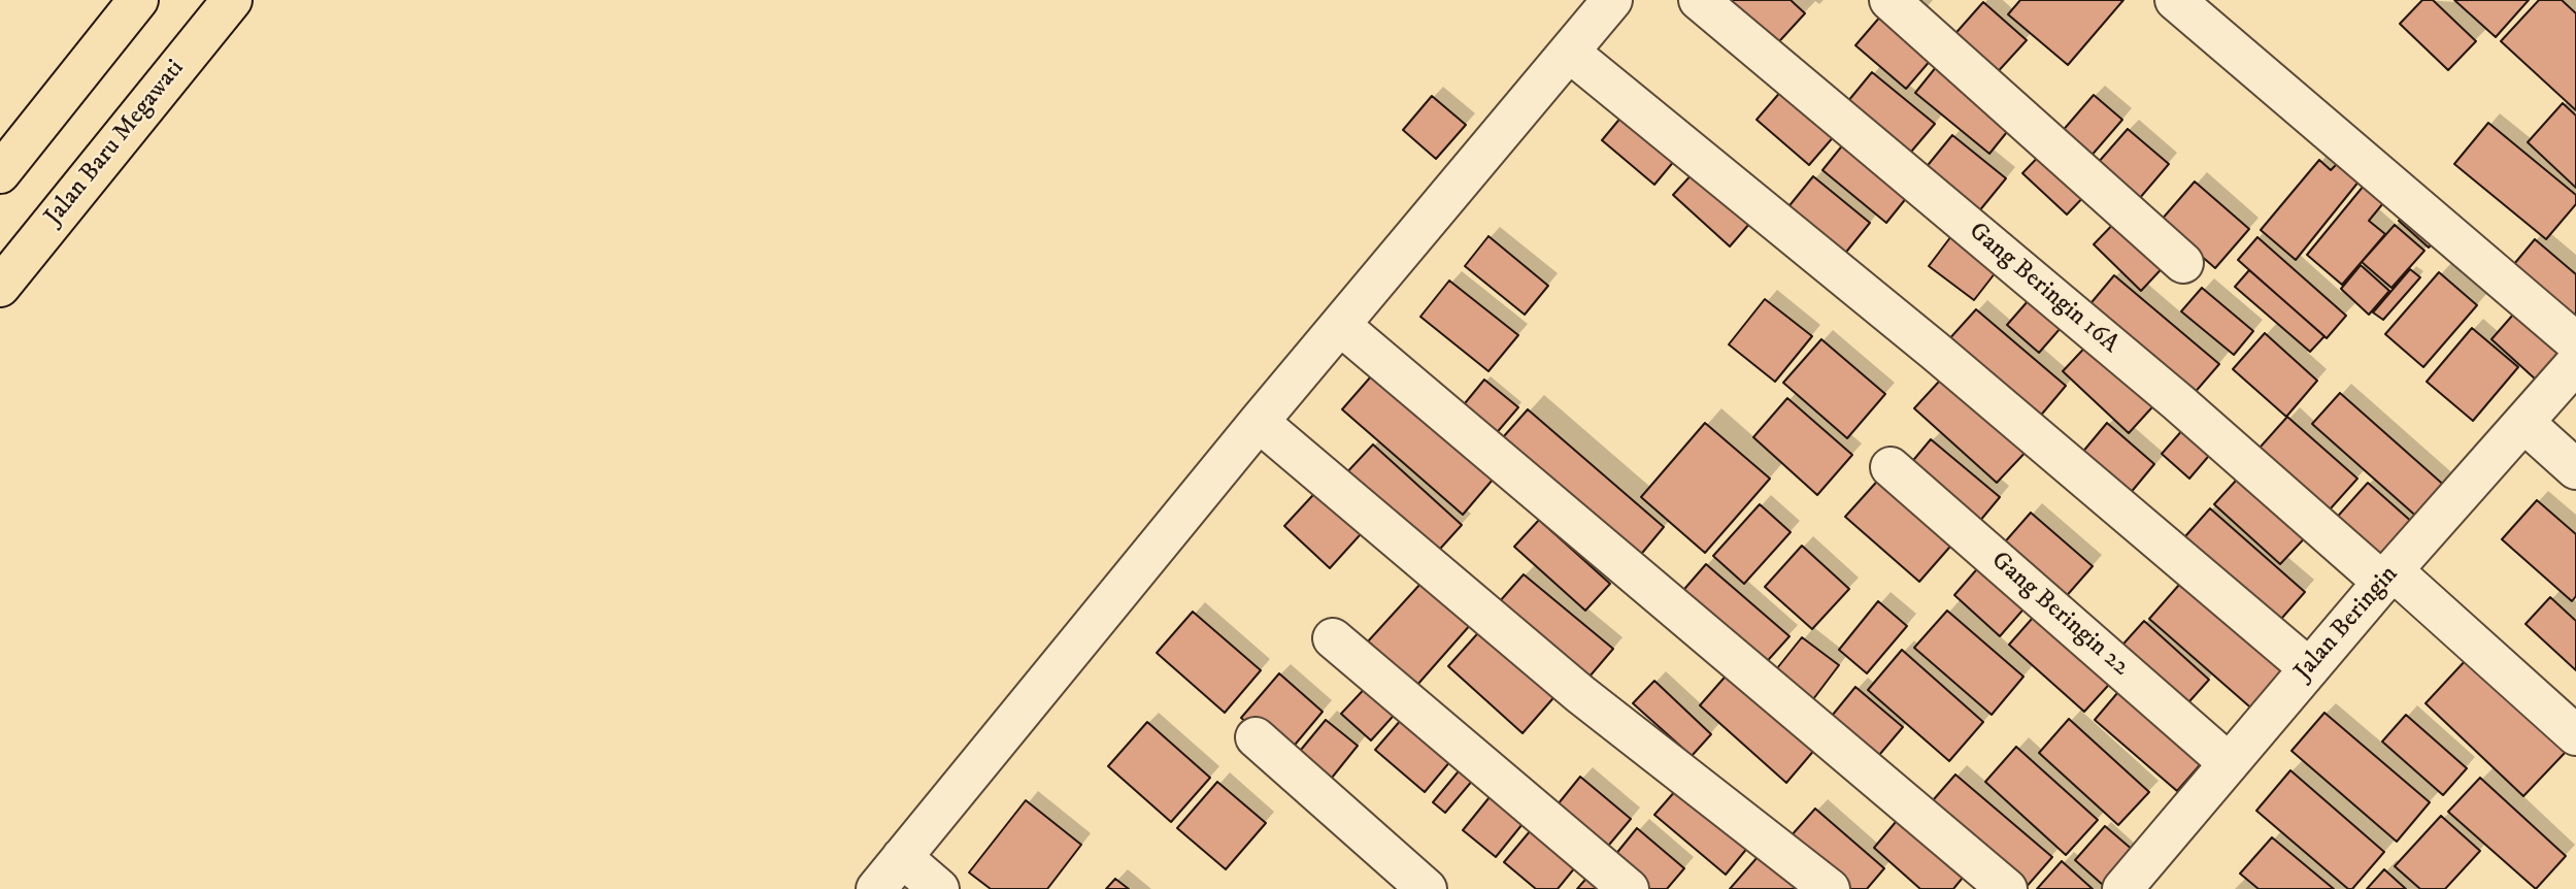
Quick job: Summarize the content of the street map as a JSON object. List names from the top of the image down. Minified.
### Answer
{"streets":{"highway":["Jalan Baru Megawati"],"street":["Gang Beringin 16A","Gang Beringin 22","Jalan Beringin"]},"crossings":[["Gang Beringin 16A","Jalan Beringin"],["Gang Beringin 22","Jalan Beringin"]]}
